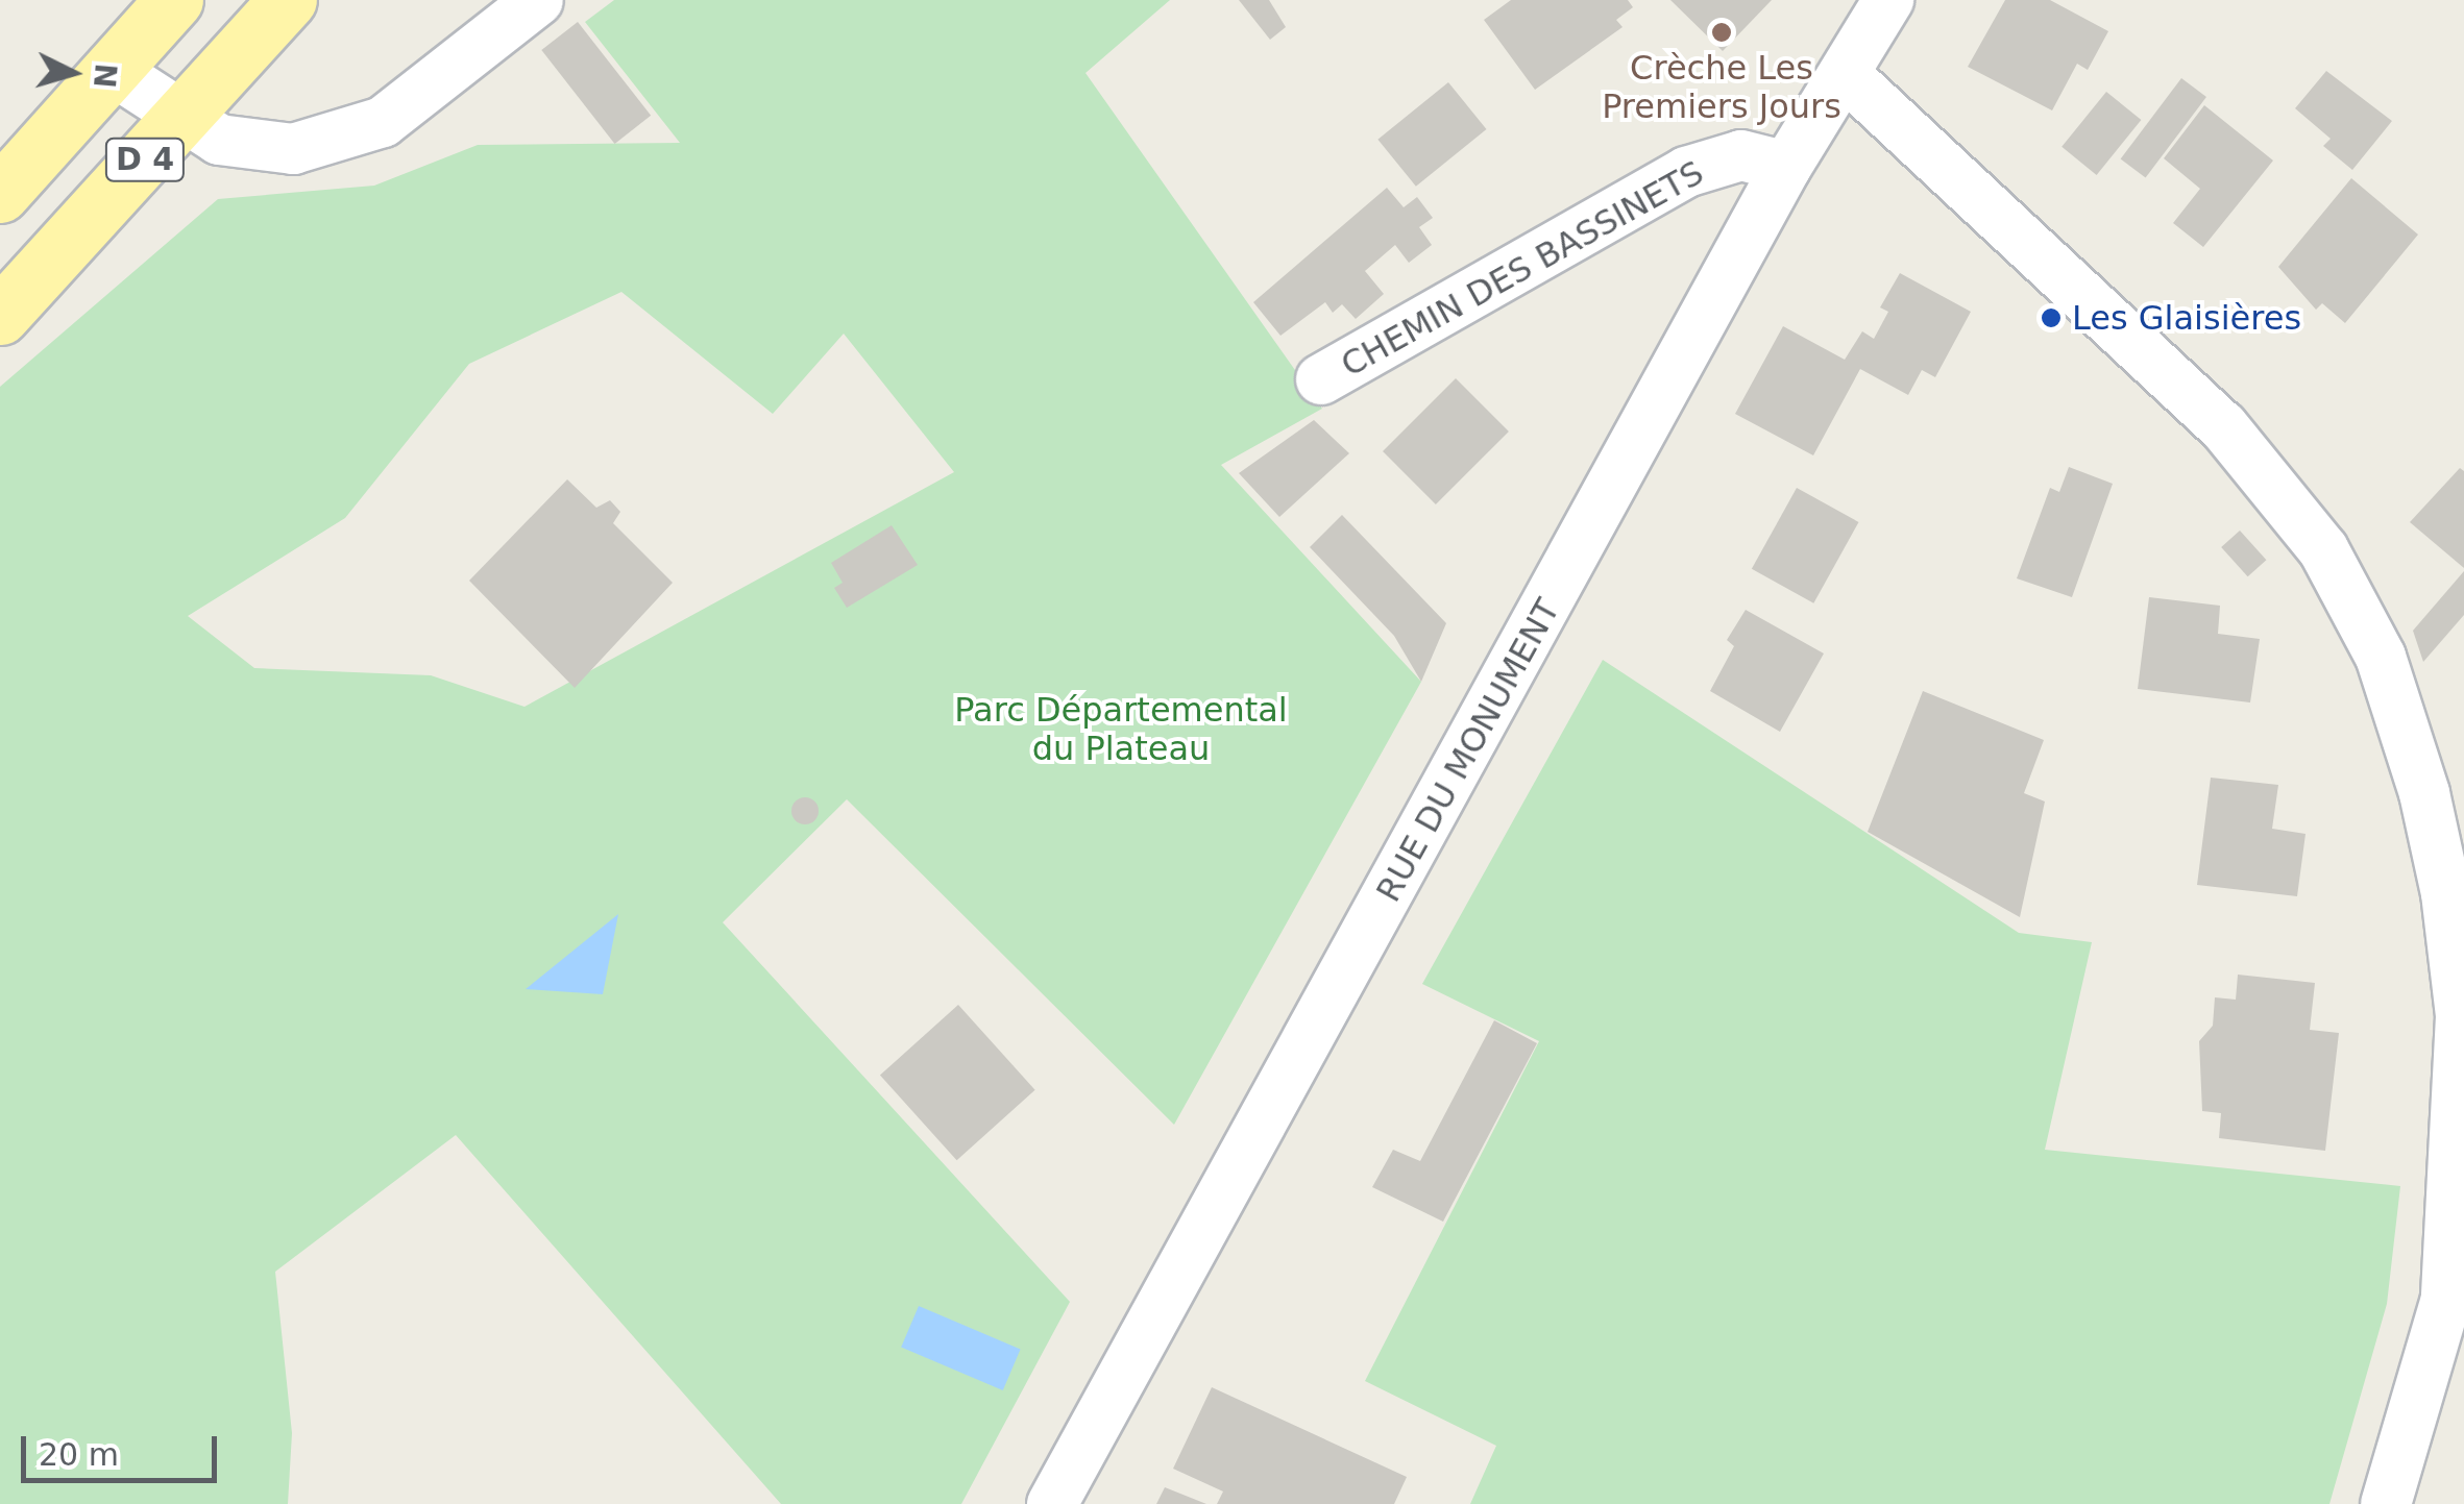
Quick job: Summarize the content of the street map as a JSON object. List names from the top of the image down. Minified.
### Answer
{"streets":{"main road":["D 4"],"street":["CHEMIN DES BASSINETS","RUE DU MONUMENT"]},"crossings":[["CHEMIN DES BASSINETS","RUE DU MONUMENT"]],"parks":["Parc Départemental du Plateau"],"places":["Crèche Les Premiers Jours","Les Glaisières"],"scale_bar":"20 m","north":"right"}
